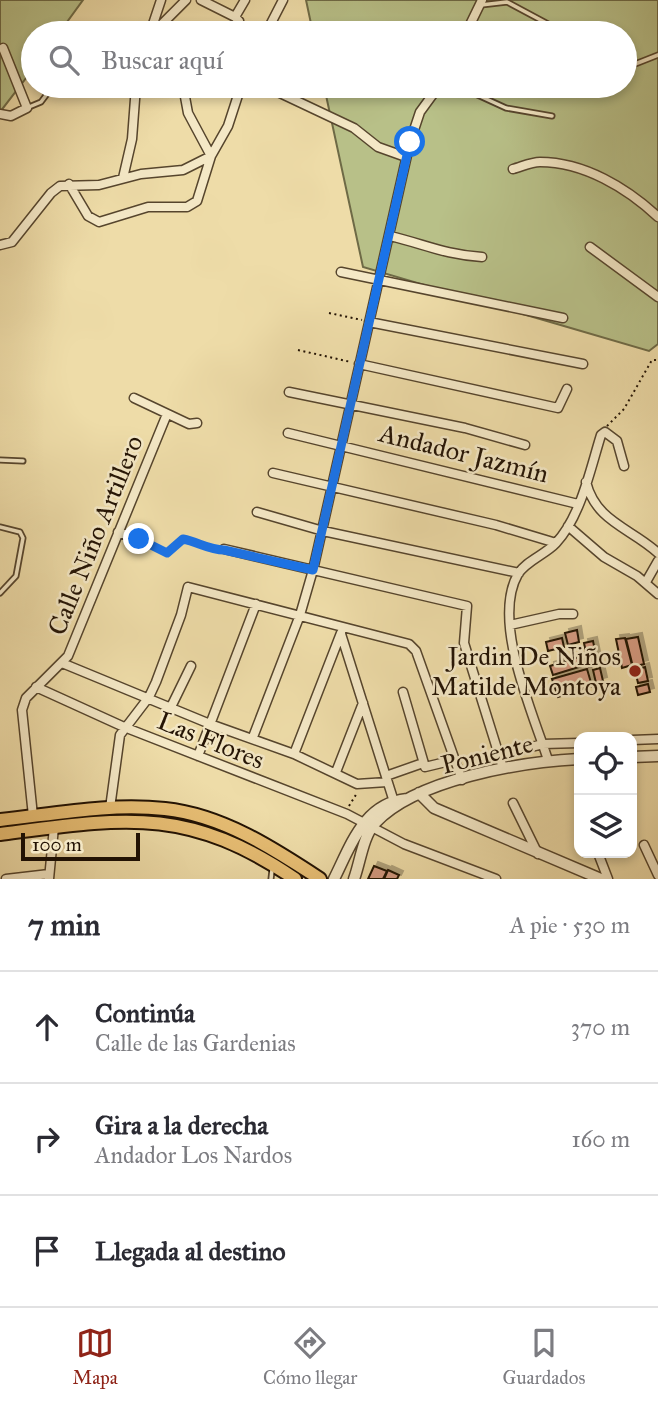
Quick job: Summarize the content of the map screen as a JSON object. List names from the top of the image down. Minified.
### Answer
{"streets":{"street":["Andador Jazmín","Calle Niño Artillero","Las Flores","Poniente"]},"crossings":[["Calle Niño Artillero","Las Flores"],["Las Flores","Poniente"]],"places":["Jardin De Niños Matilde Montoya"],"scale_bar":"100 m","page":{"search":"Buscar aquí","scale":"100 m","heading":["7 min","A pie · 530 m"],"list":[["Continúa","Calle de las Gardenias","370 m"],["Gira a la derecha","Andador Los Nardos","160 m"],"Llegada al destino"],"nav":["Mapa","Cómo llegar","Guardados"]}}
